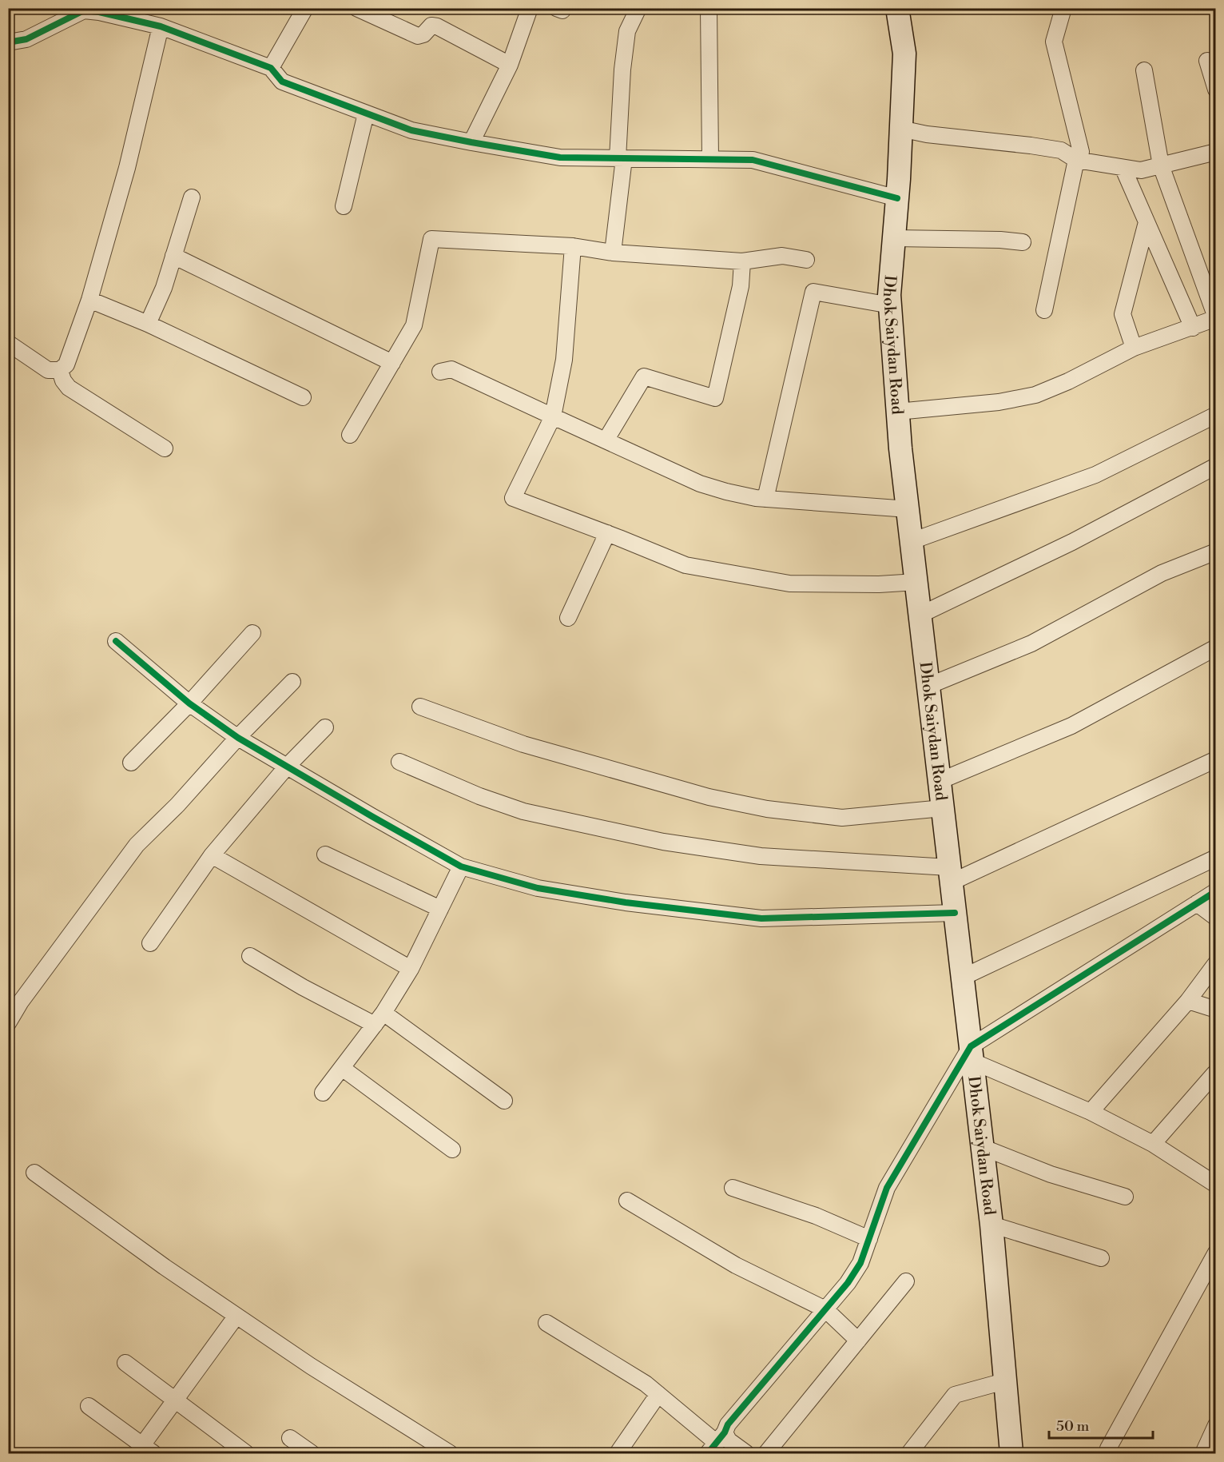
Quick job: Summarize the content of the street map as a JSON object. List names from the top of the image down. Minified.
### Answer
{"streets":{"main road":["Dhok Saiydan Road"]},"scale_bar":"50 m"}
